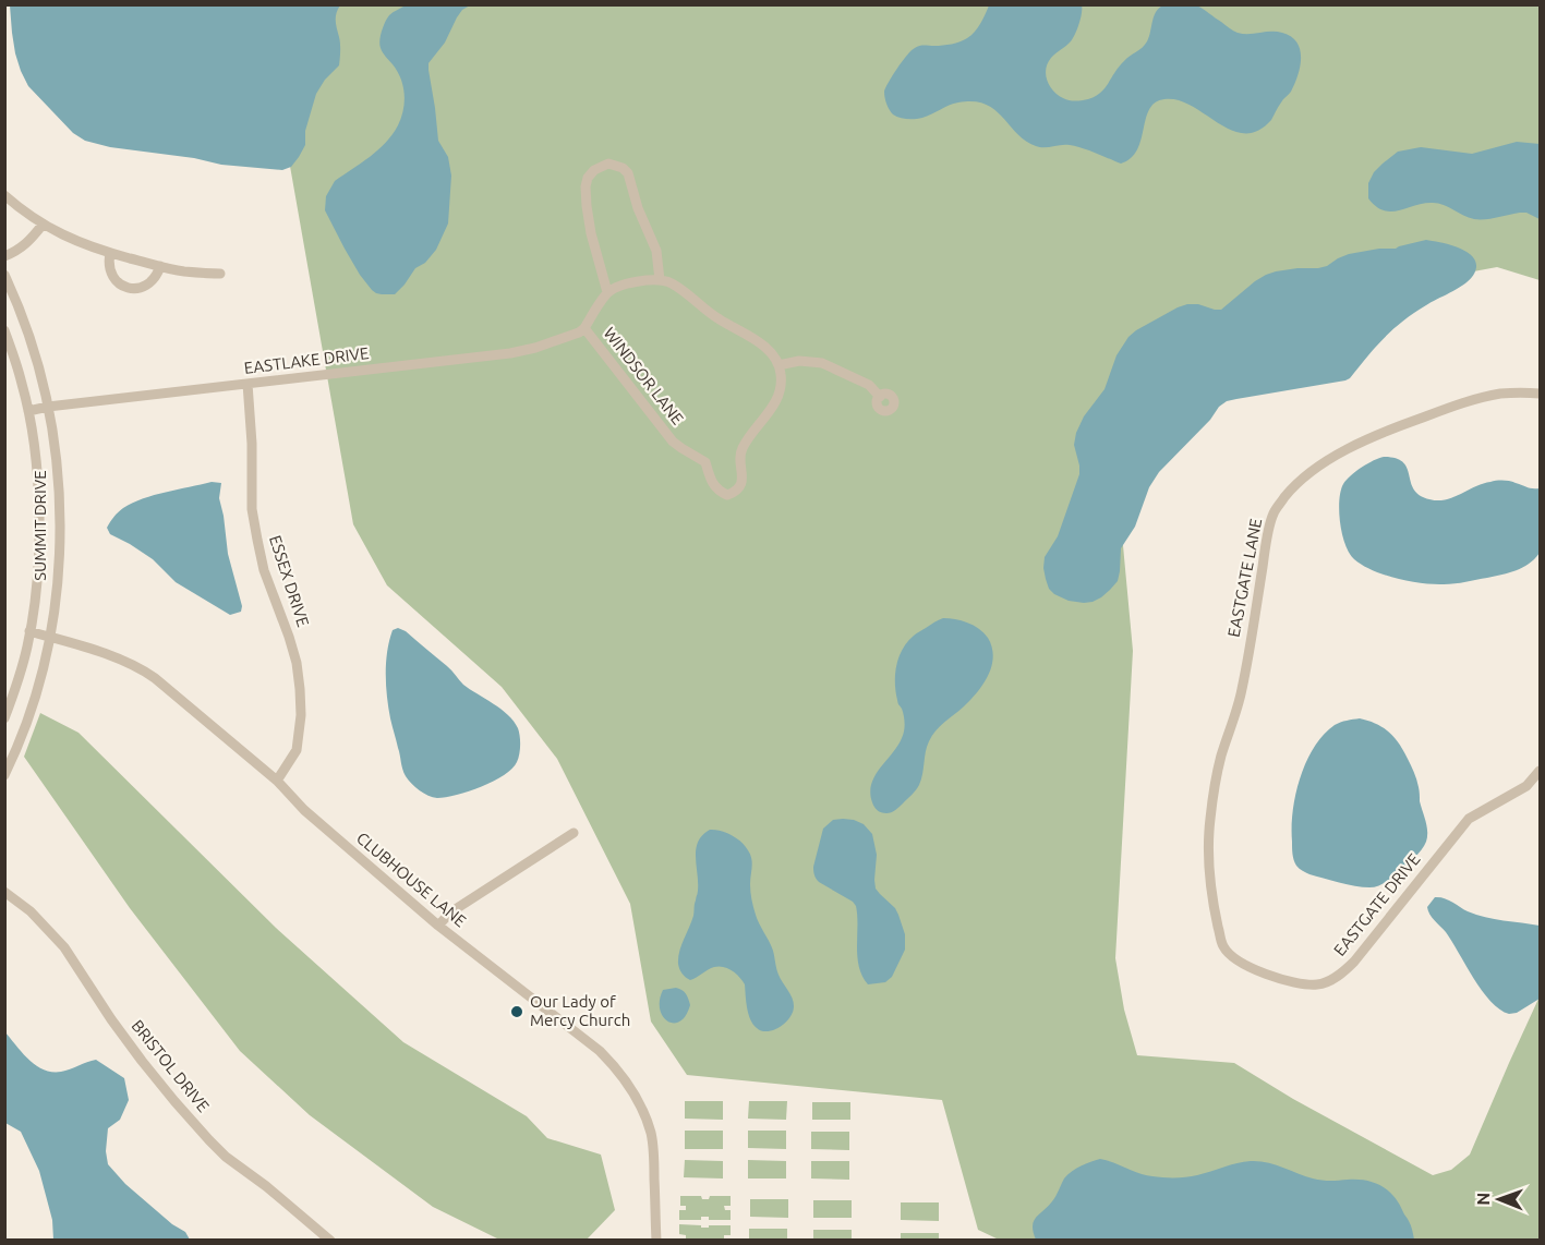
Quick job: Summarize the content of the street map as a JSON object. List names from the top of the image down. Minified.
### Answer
{"streets":{"street":["EASTLAKE DRIVE","WINDSOR LANE","SUMMIT DRIVE","EASTGATE LANE","ESSEX DRIVE","CLUBHOUSE LANE","EASTGATE DRIVE","BRISTOL DRIVE"]},"crossings":[["EASTLAKE DRIVE","WINDSOR LANE"],["EASTLAKE DRIVE","SUMMIT DRIVE"],["EASTLAKE DRIVE","ESSEX DRIVE"],["SUMMIT DRIVE","CLUBHOUSE LANE"],["EASTGATE LANE","EASTGATE DRIVE"],["ESSEX DRIVE","CLUBHOUSE LANE"]],"places":["Our Lady of Mercy Church"],"north":"left"}
